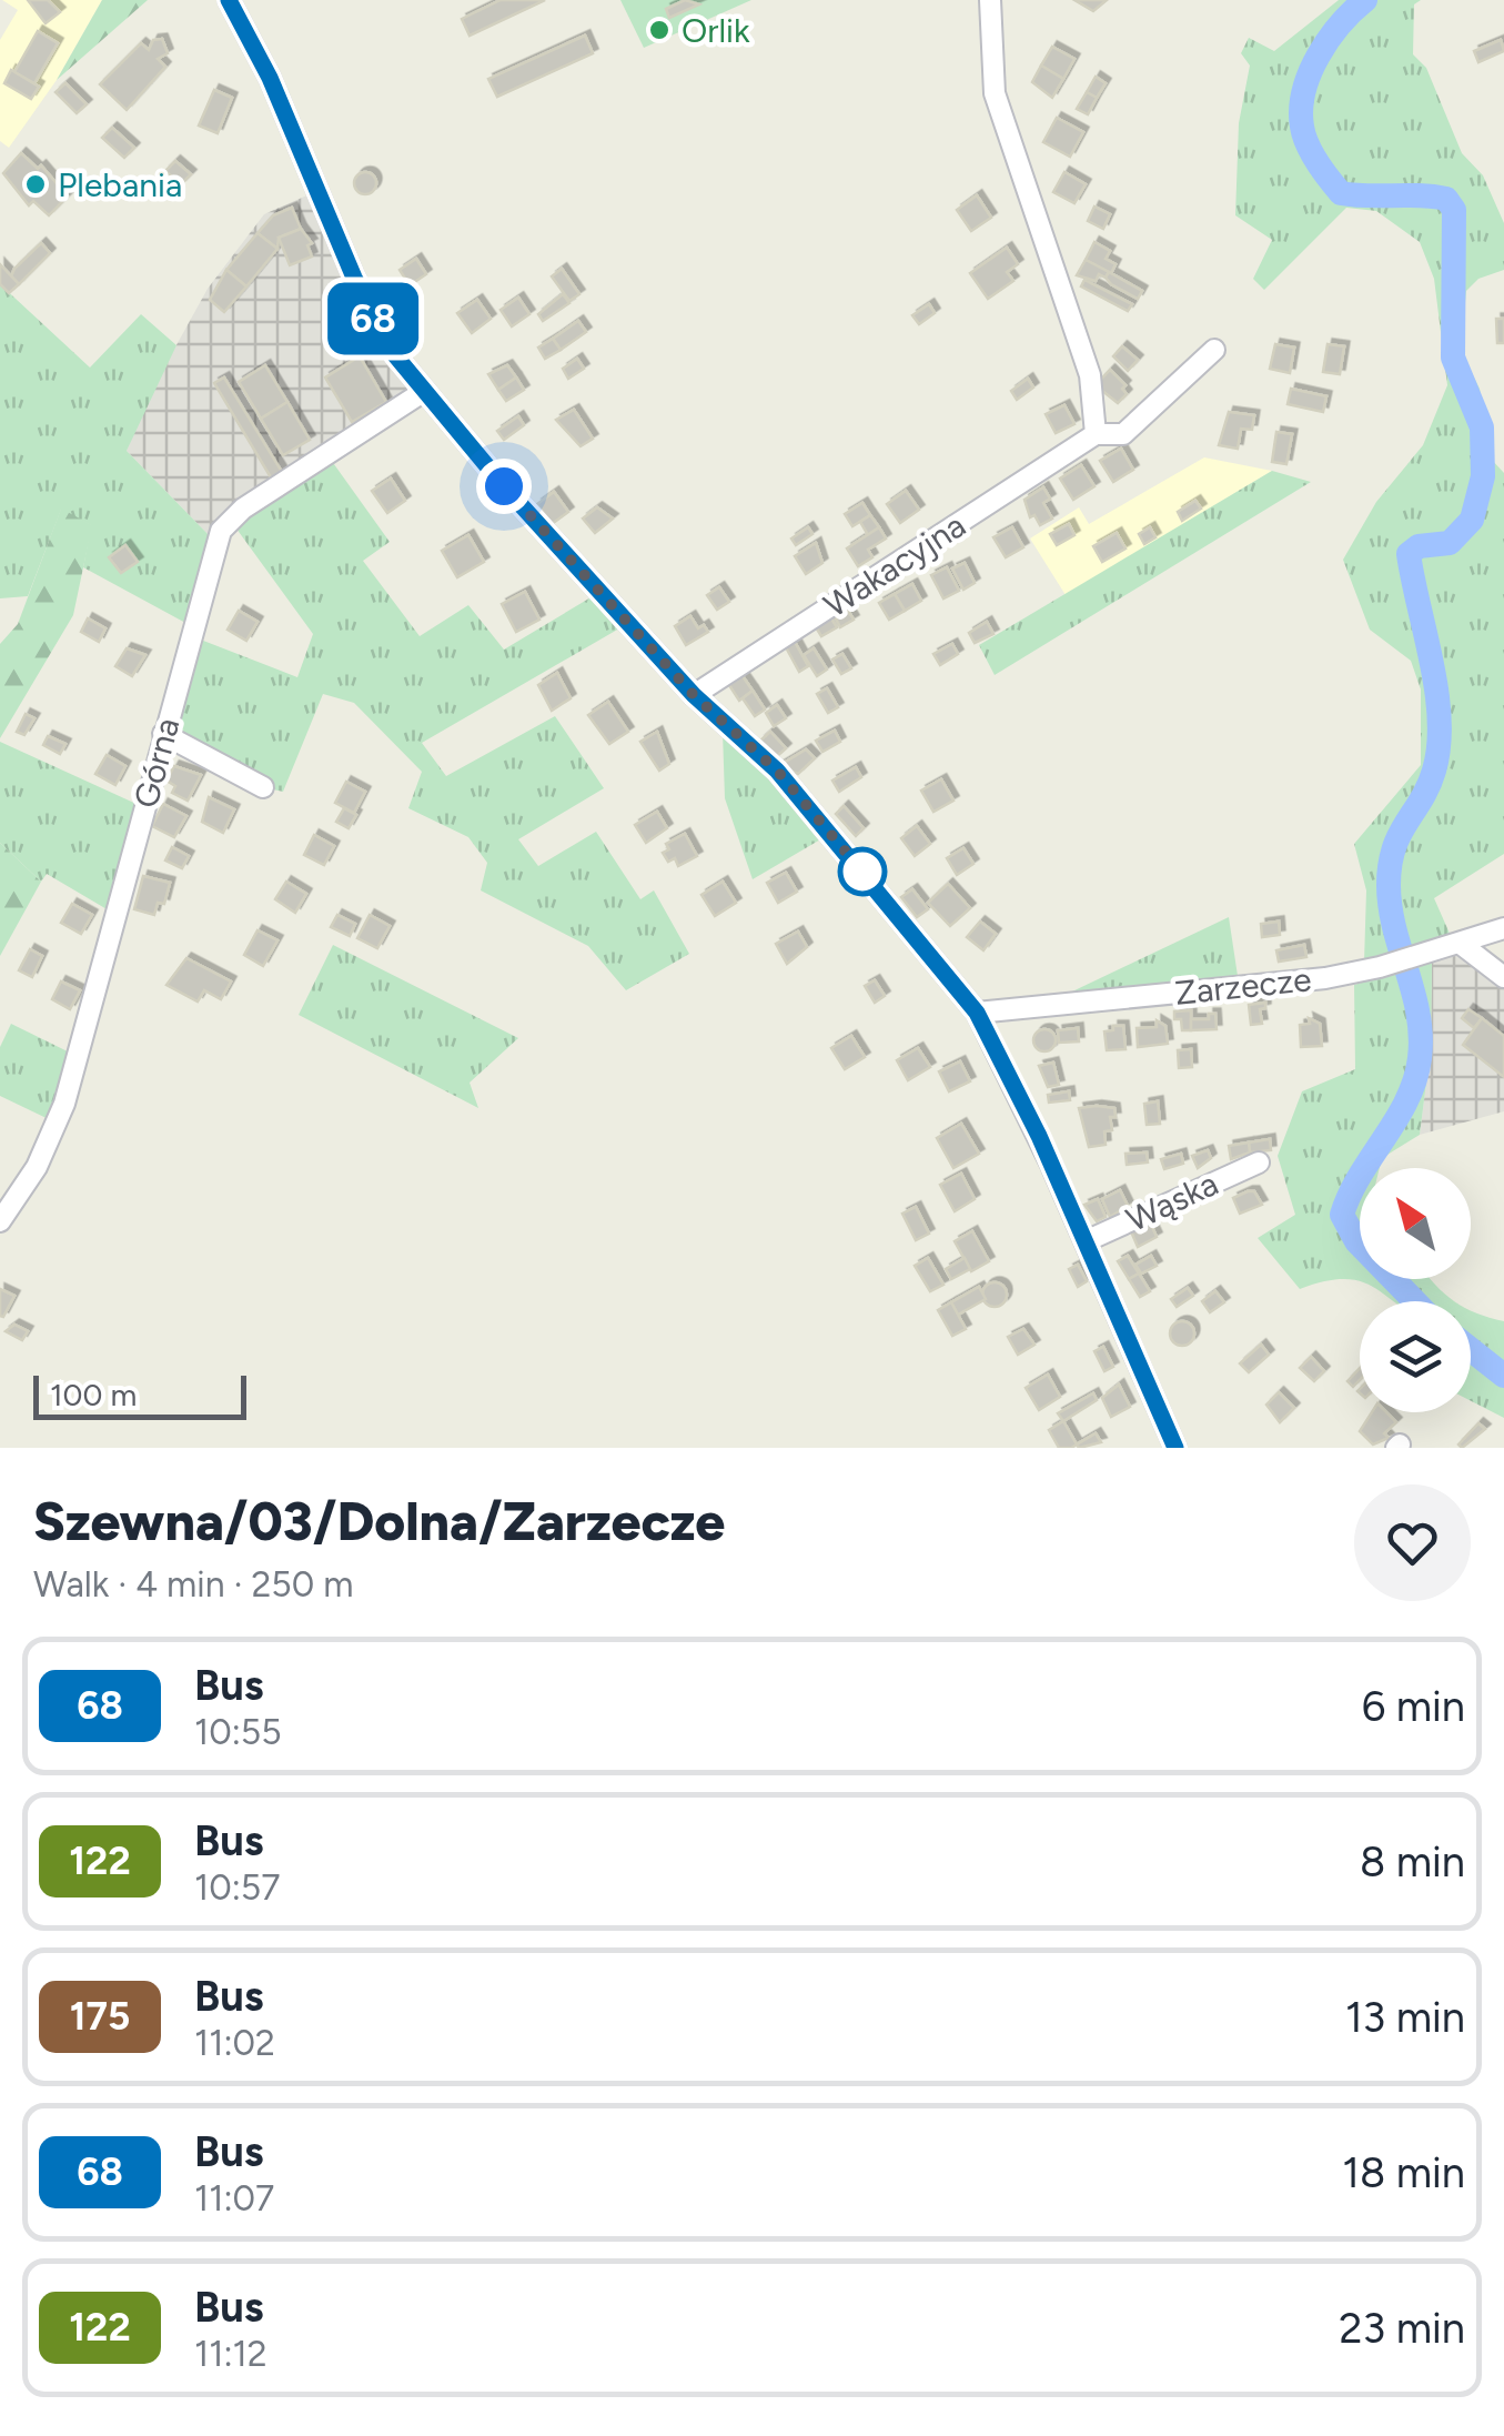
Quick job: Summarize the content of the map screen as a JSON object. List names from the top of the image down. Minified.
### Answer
{"streets":{"street":["Wakacyjna","Górna","Zarzecze","Wąska"]},"places":["Orlik","Plebania"],"lines":["bus line 68"],"scale_bar":"100 m","north":"top left","page":{"on_map":"68","scale":"100 m","heading":["Szewna/03/Dolna/Zarzecze","Walk · 4 min · 250 m"],"list":[{"mark":"68","name":"Bus","note":"10:55","value":"6 min"},{"mark":"122","name":"Bus","note":"10:57","value":"8 min"},{"mark":"175","name":"Bus","note":"11:02","value":"13 min"},{"mark":"68","name":"Bus","note":"11:07","value":"18 min"},{"mark":"122","name":"Bus","note":"11:12","value":"23 min"}]}}
